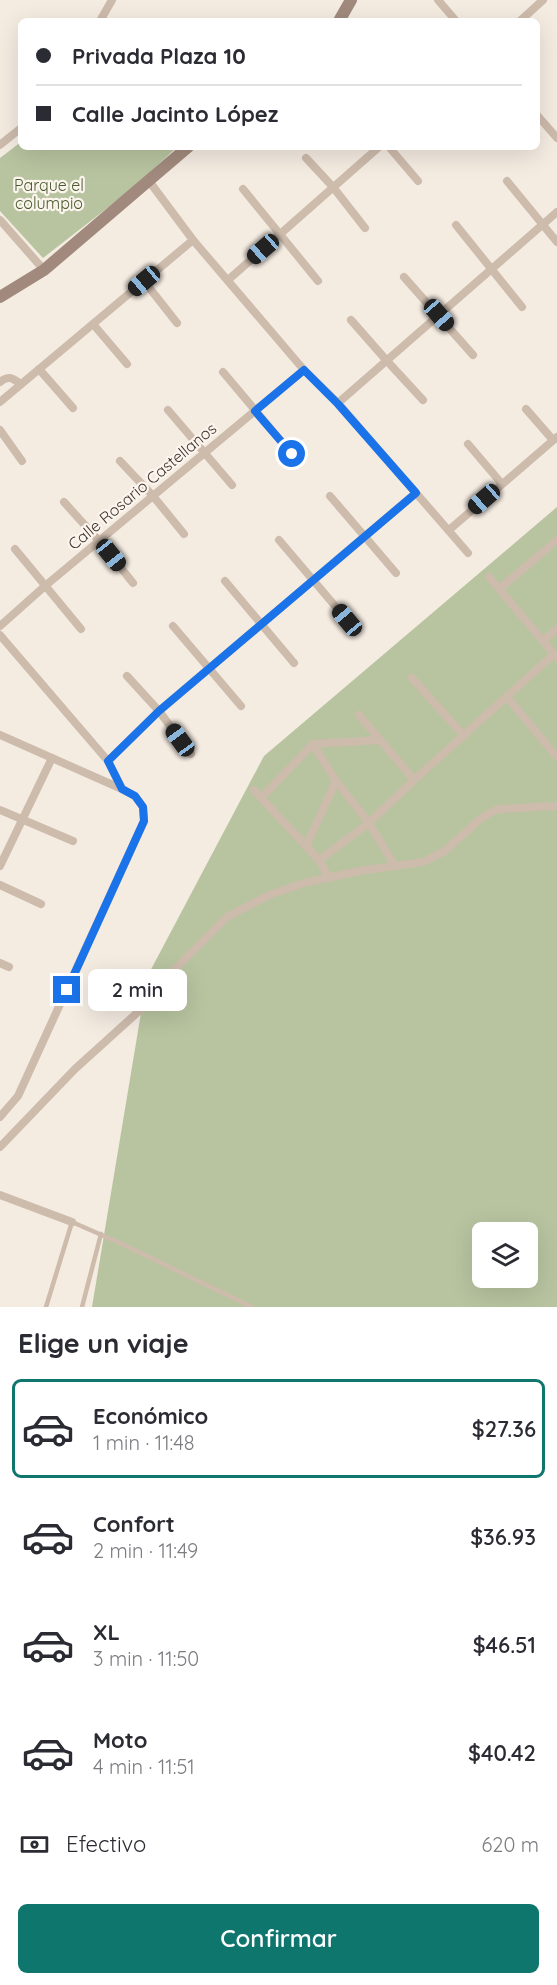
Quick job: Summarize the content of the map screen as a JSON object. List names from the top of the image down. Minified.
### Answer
{"streets":{"street":["Calle Rosario Castellanos"]},"parks":["Parque el columpio"],"page":{"banner":["Privada Plaza 10","Calle Jacinto López"],"bubble":"2 min","heading":"Elige un viaje","list":[{"name":"Económico","note":"1 min · 11:48","value":"$27.36"},{"name":"Confort","note":"2 min · 11:49","value":"$36.93"},{"name":"XL","note":"3 min · 11:50","value":"$46.51"},{"name":"Moto","note":"4 min · 11:51","value":"$40.42"}],"pay":["Efectivo","620 m"],"buttons":"Confirmar"}}
